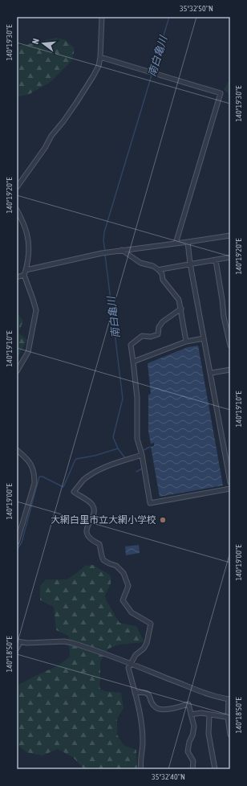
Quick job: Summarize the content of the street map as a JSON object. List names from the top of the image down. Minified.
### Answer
{"water":["南白亀川"],"places":["大網白里市立大網小学校"],"north":"left","coordinates":["35°32'50\"N","140°19'30\"E","140°19'20\"E","140°19'10\"E","140°19'00\"E","140°18'50\"E","35°32'40\"N"]}
